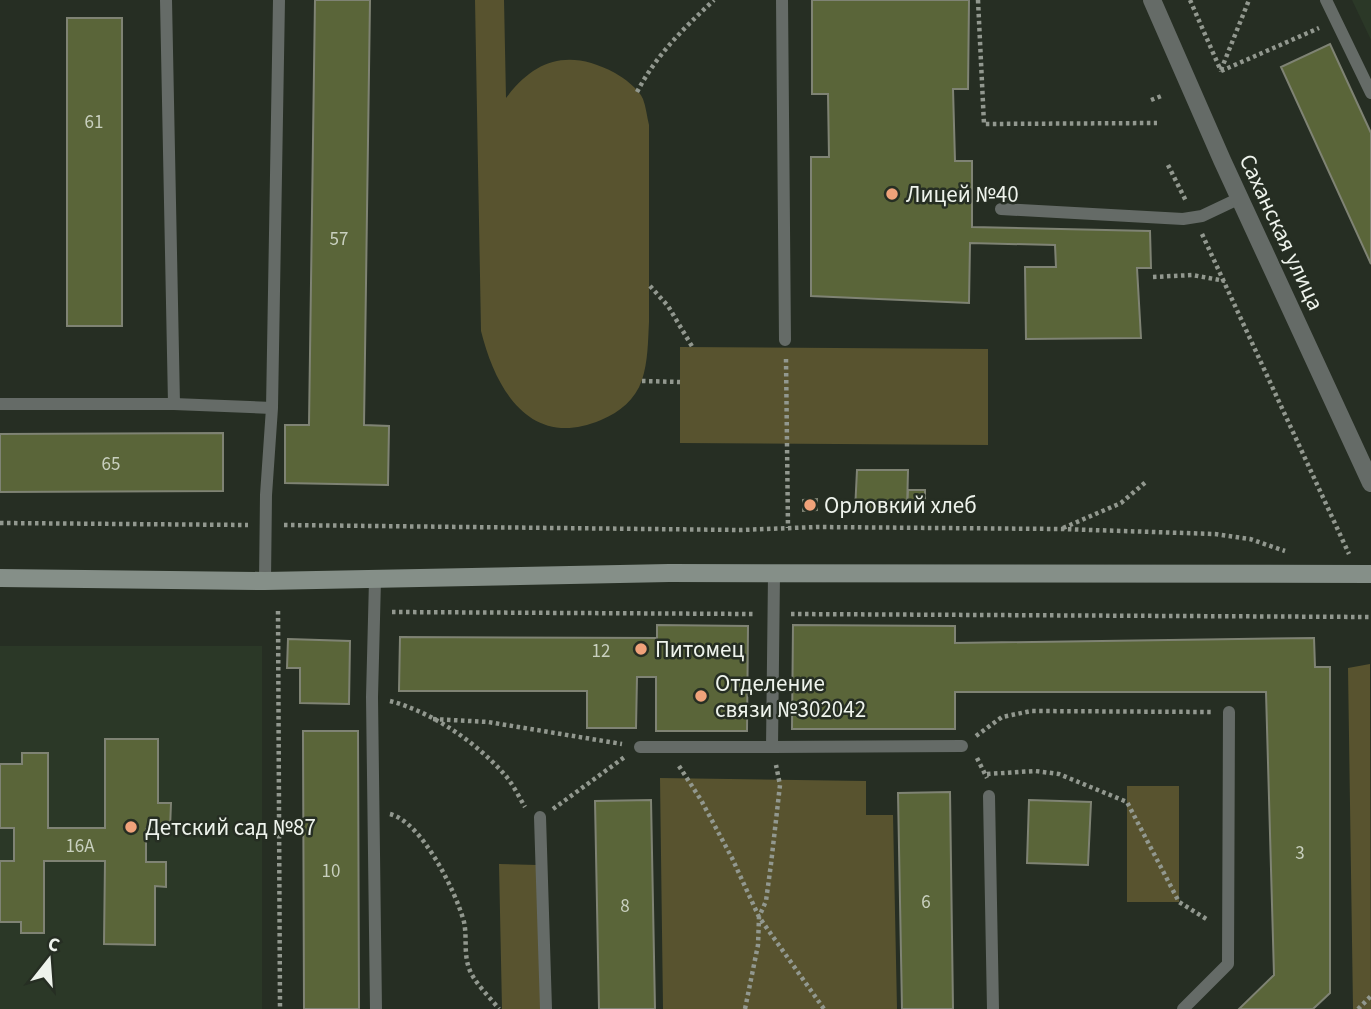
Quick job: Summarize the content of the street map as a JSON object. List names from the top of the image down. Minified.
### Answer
{"streets":{"street":["Саханская улица"]},"places":["Лицей №40","Орловкий хлеб","Питомец","Отделение связи №302042","Детский сад №87"],"house_numbers":["61","57","65","12","16А","3","10","6","8"],"north":"top"}
